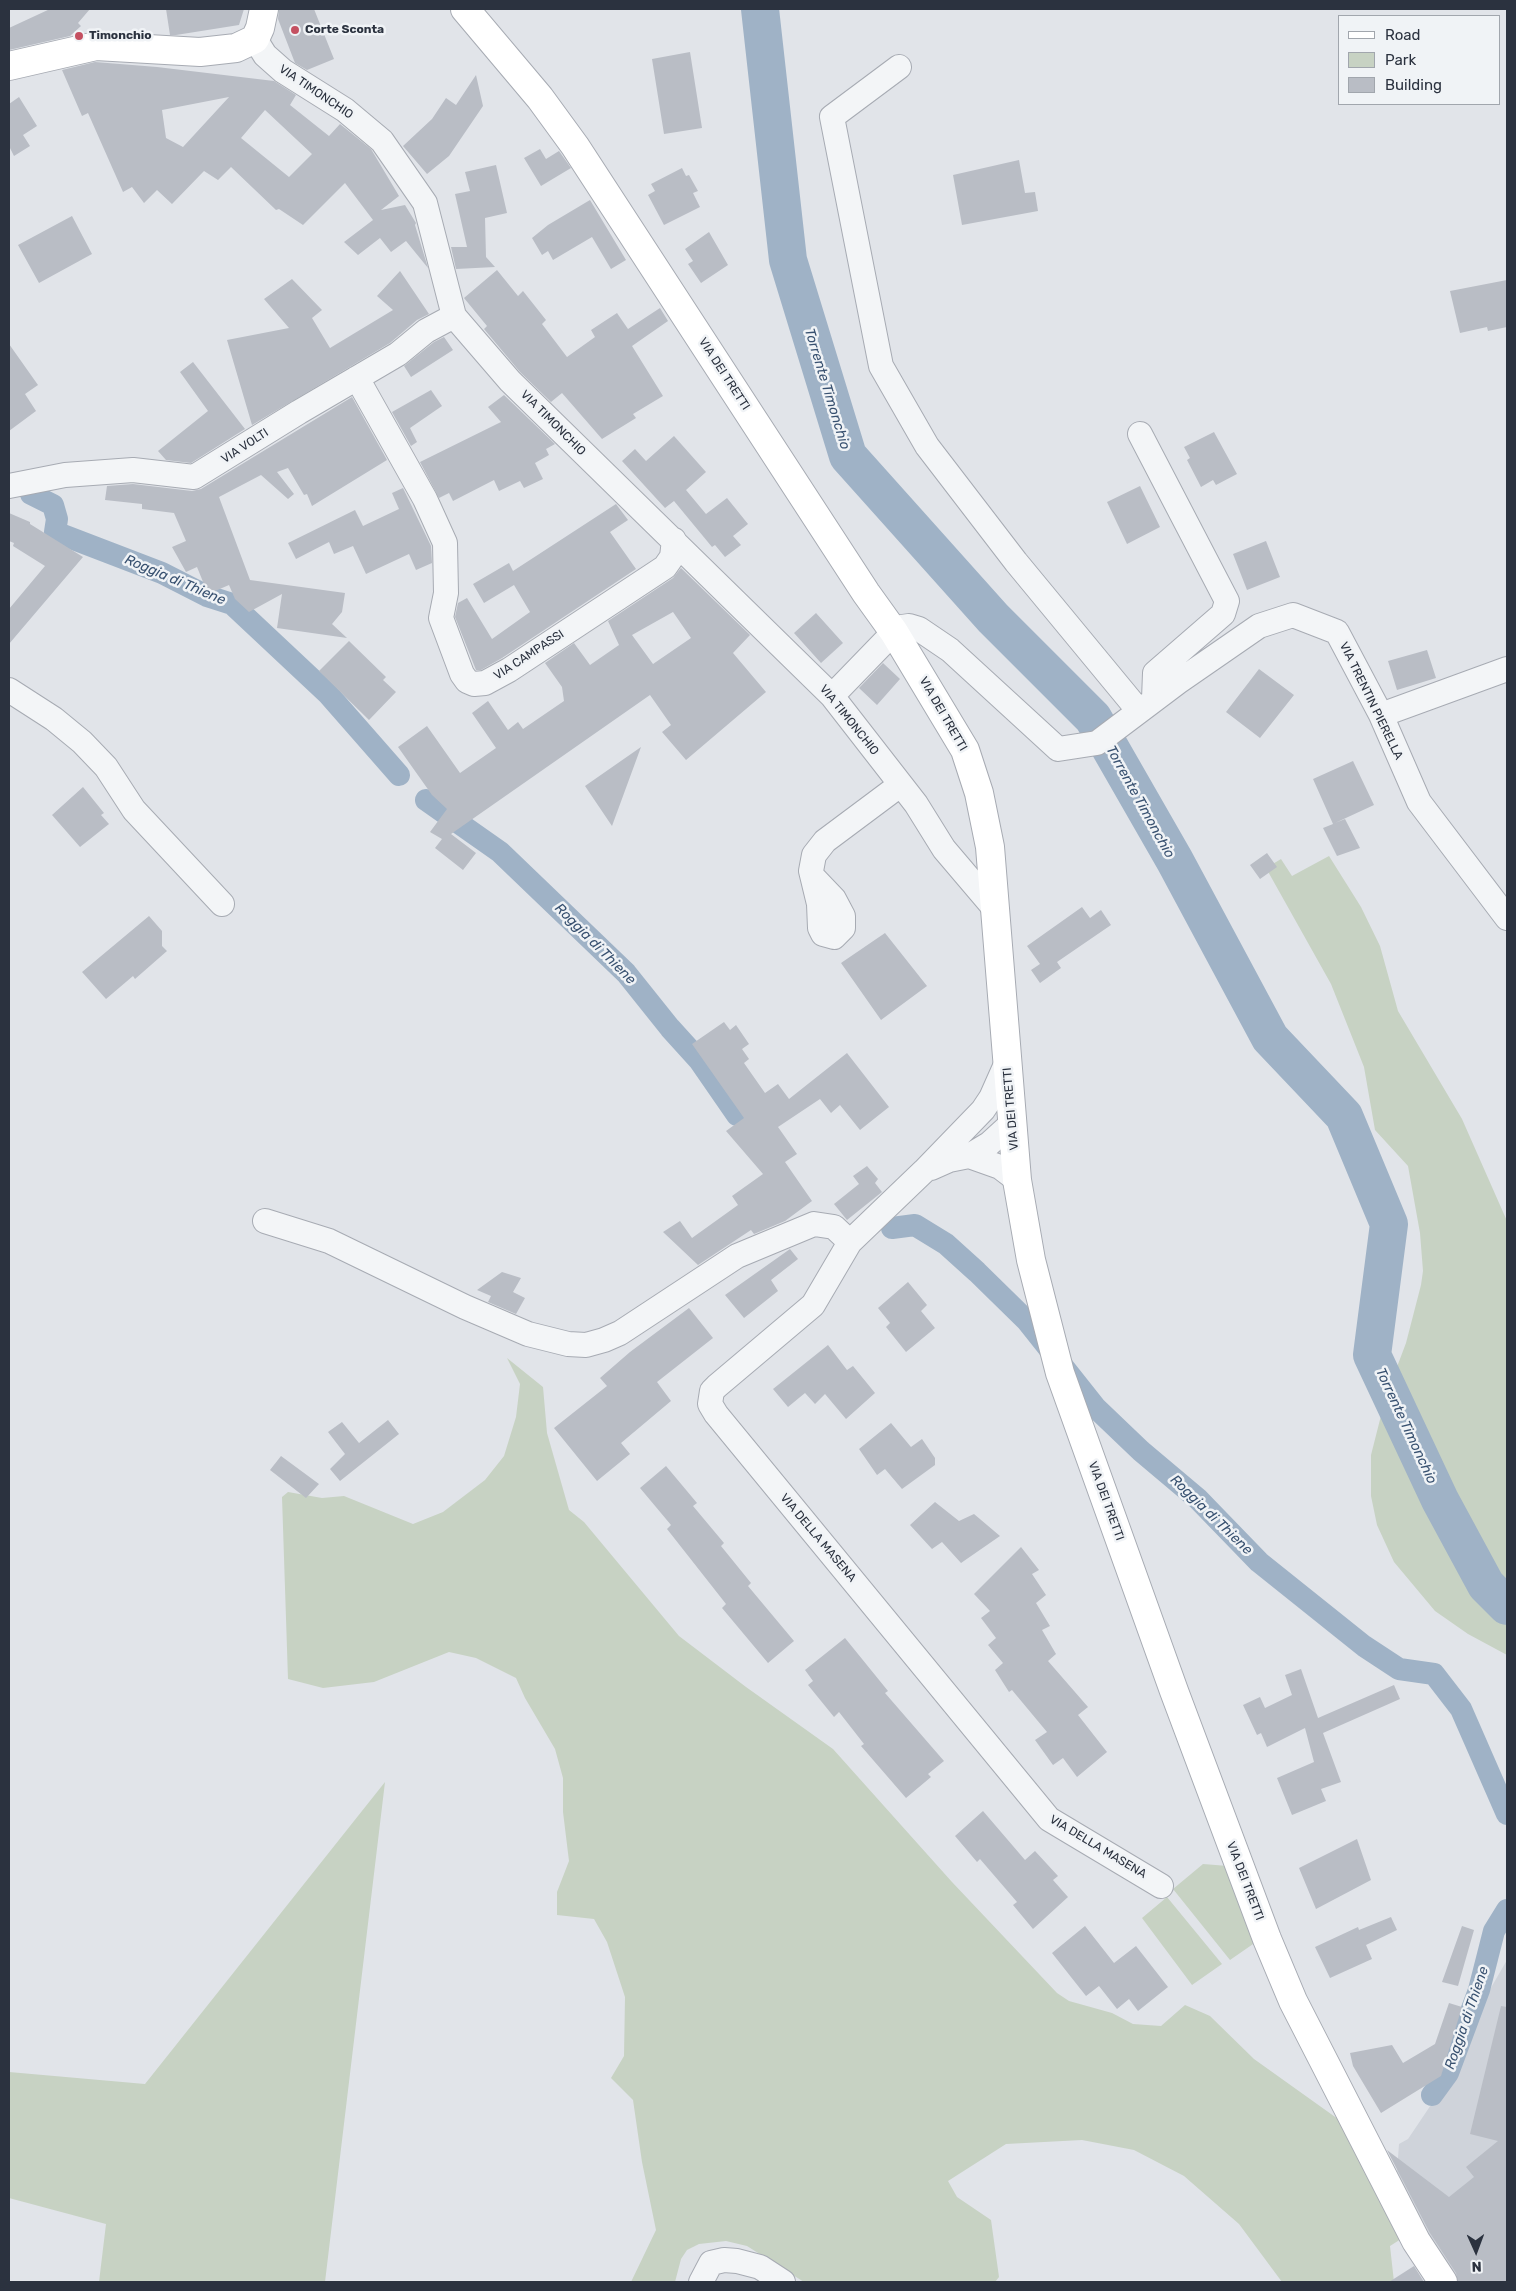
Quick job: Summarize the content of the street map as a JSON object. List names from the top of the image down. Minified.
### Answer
{"streets":{"street":["VIA TIMONCHIO","VIA DEI TRETTI","VIA VOLTI","VIA CAMPASSI","VIA TRENTIN PIERELLA","VIA DELLA MASENA"]},"crossings":[["VIA TIMONCHIO","VIA DEI TRETTI"],["VIA TIMONCHIO","VIA VOLTI"],["VIA TIMONCHIO","VIA CAMPASSI"],["VIA DEI TRETTI","VIA TRENTIN PIERELLA"],["VIA DEI TRETTI","VIA DELLA MASENA"],["VIA VOLTI","VIA CAMPASSI"]],"water":["Torrente Timonchio","Roggia di Thiene"],"places":["Corte Sconta","Timonchio"],"legend":["Road","Park","Building"],"north":"bottom"}
